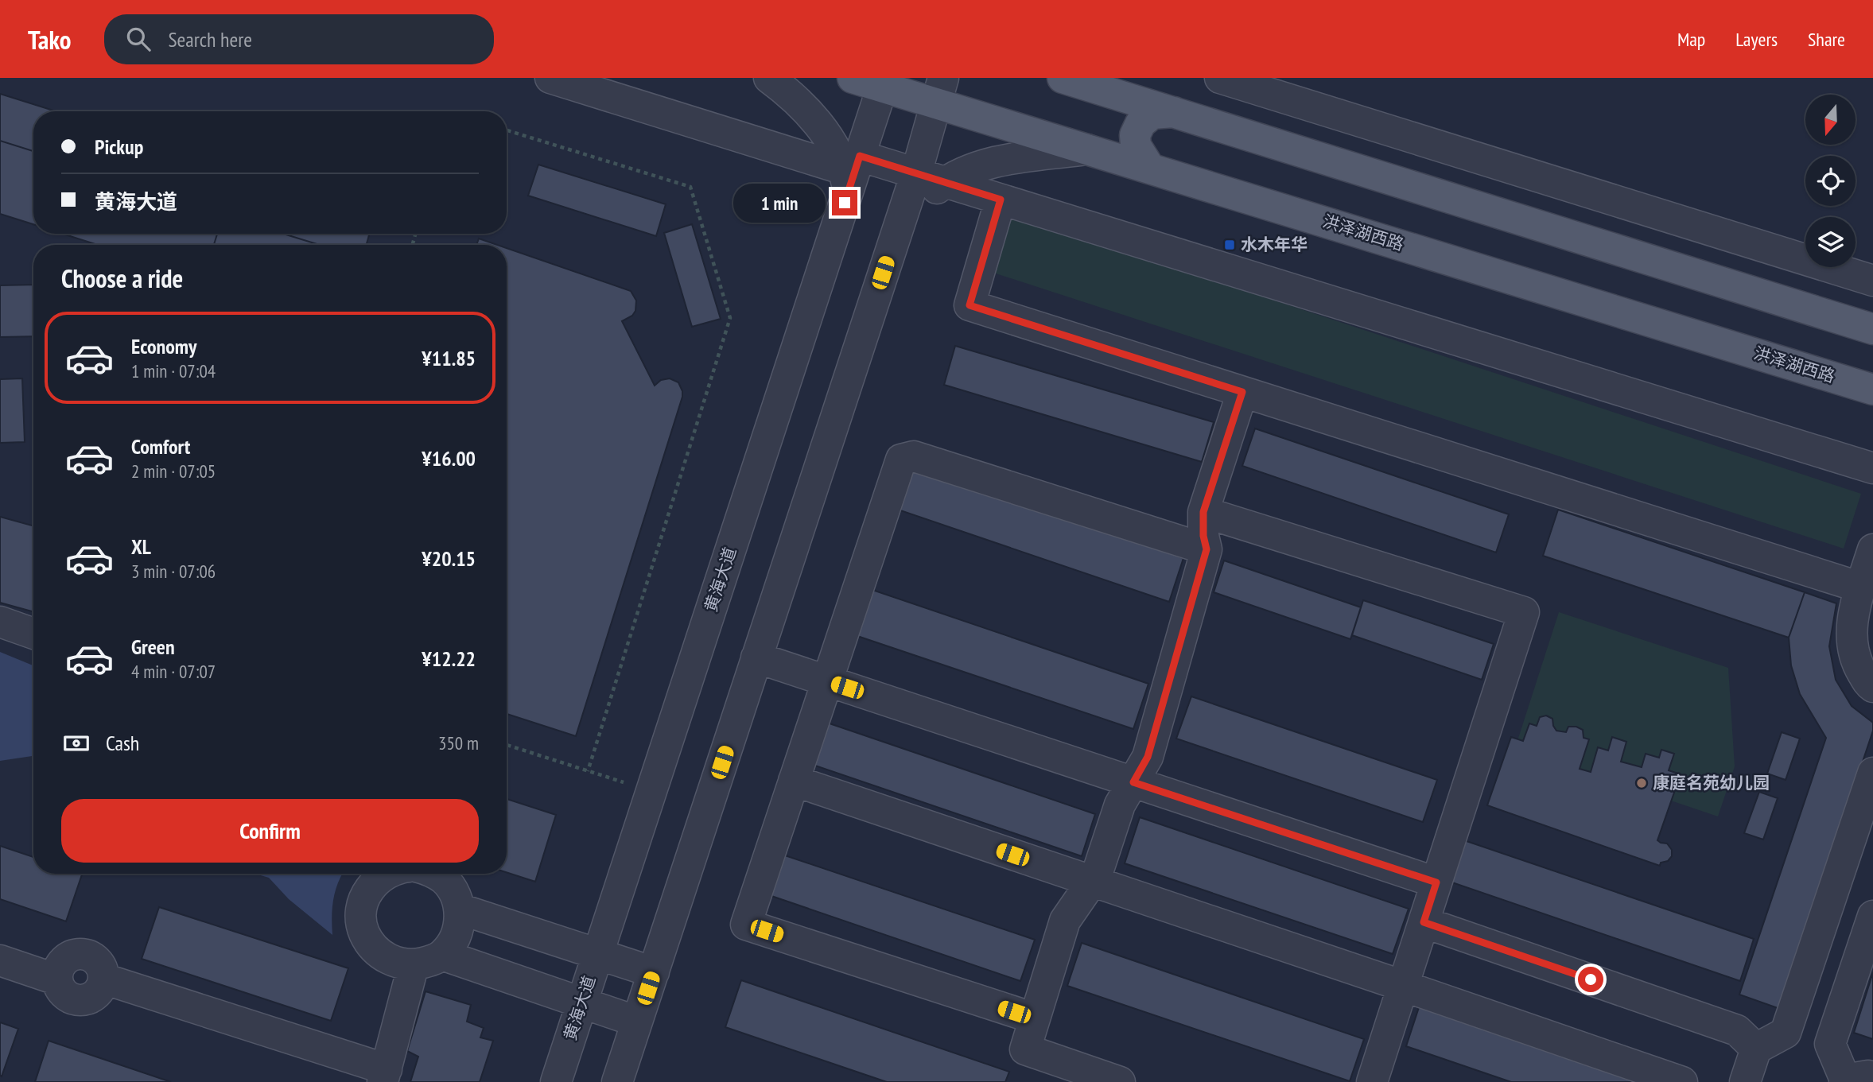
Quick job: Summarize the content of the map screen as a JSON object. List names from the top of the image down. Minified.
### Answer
{"streets":{"main road":["洪泽湖西路"],"street":["黄海大道"]},"crossings":[["洪泽湖西路","黄海大道"]],"places":{"transit":["水木年华"],"other":["康庭名苑幼儿园"]},"north":"bottom","page":{"header":"Tako","search":"Search here","nav":["Map","Layers","Share"],"banner":["Pickup","黄海大道"],"bubble":"1 min","heading":"Choose a ride","list":[{"name":"Economy","note":"1 min · 07:04","value":"¥11.85"},{"name":"Comfort","note":"2 min · 07:05","value":"¥16.00"},{"name":"XL","note":"3 min · 07:06","value":"¥20.15"},{"name":"Green","note":"4 min · 07:07","value":"¥12.22"}],"pay":["Cash","350 m"],"buttons":"Confirm"}}
